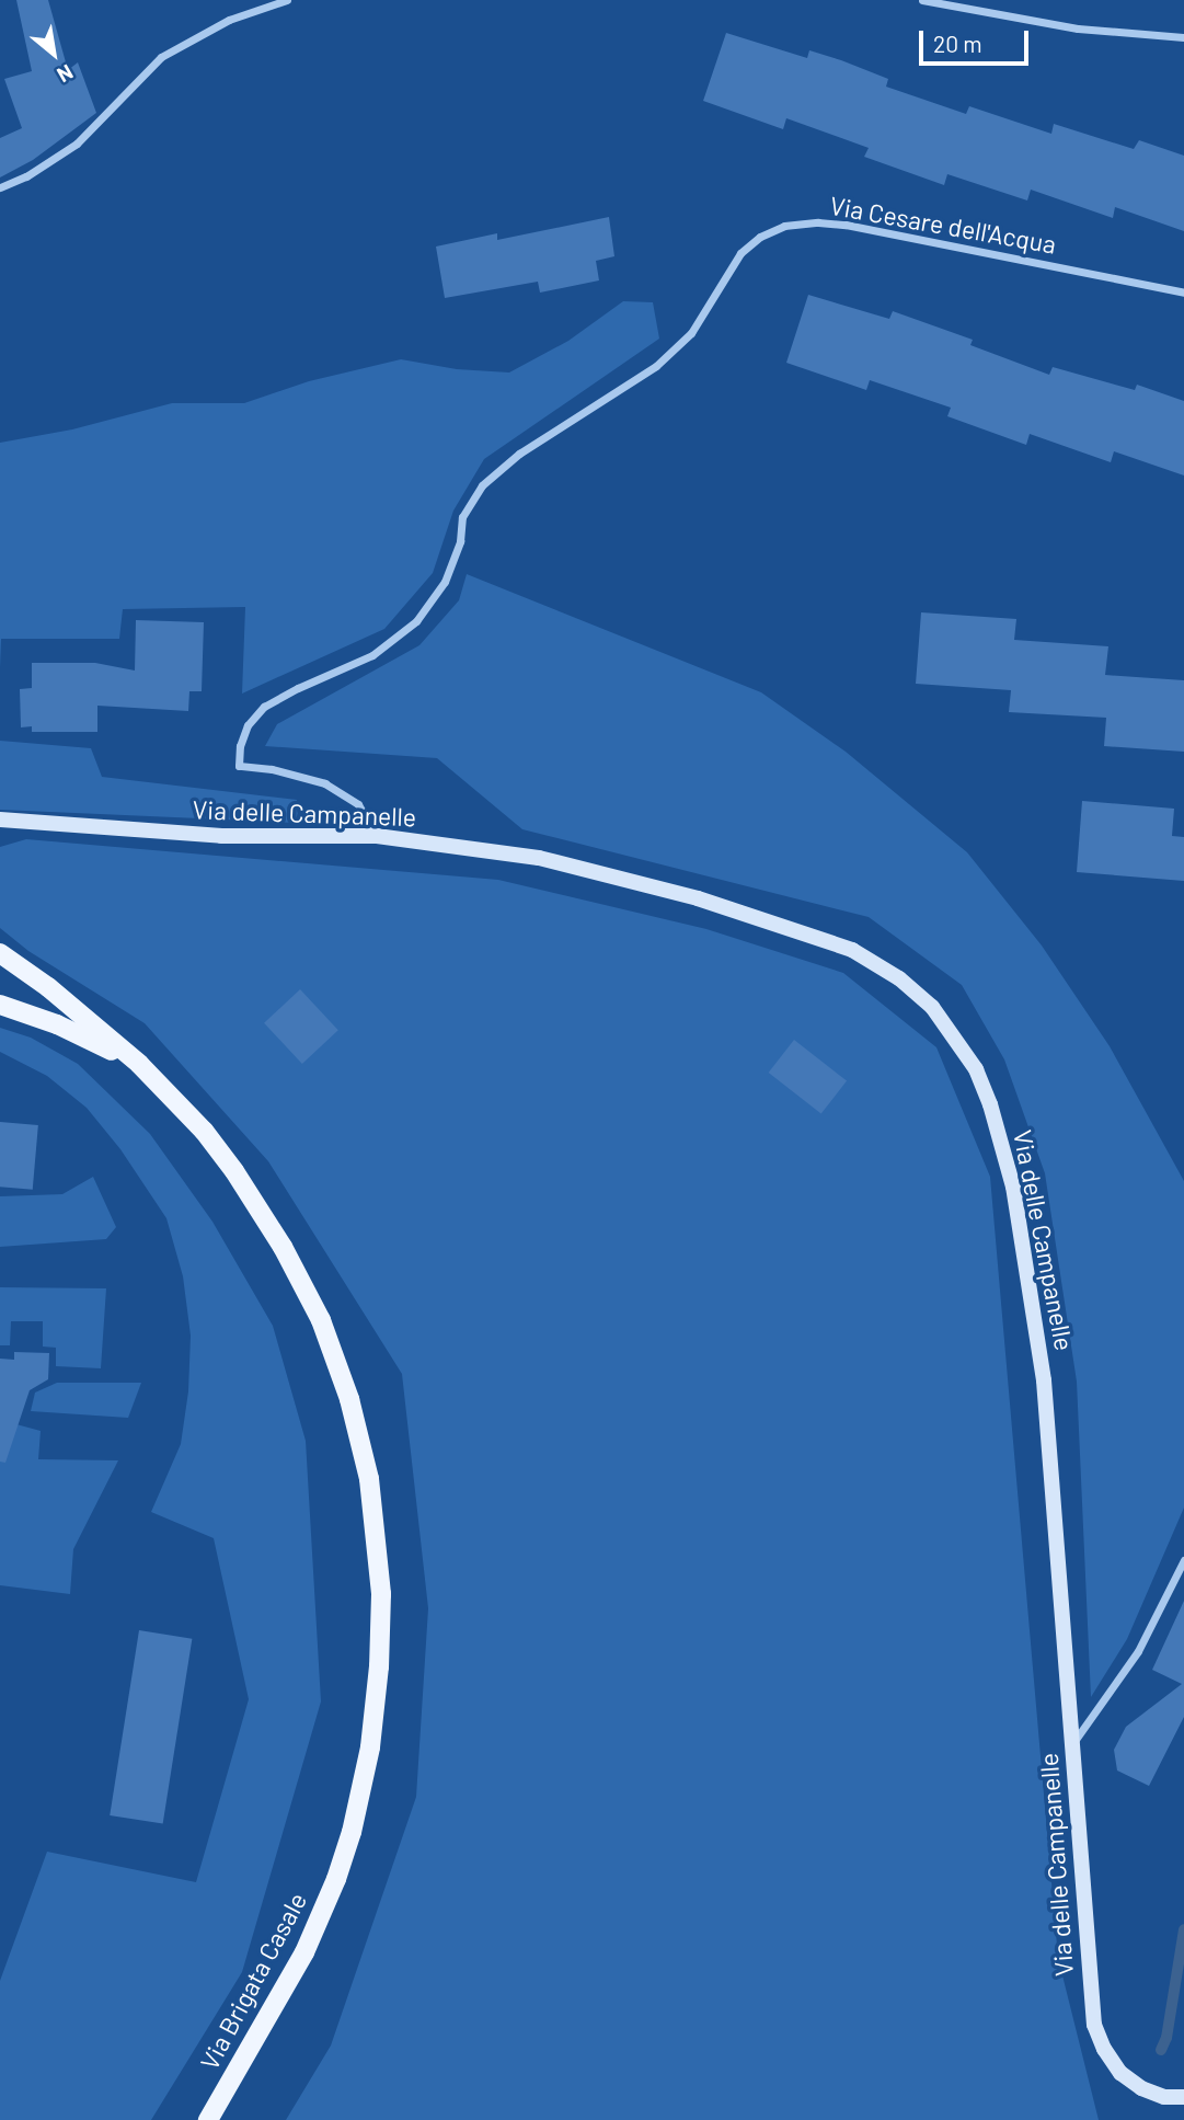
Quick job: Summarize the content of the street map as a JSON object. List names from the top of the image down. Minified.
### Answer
{"streets":{"main road":["Via Brigata Casale"],"street":["Via Cesare dell'Acqua","Via delle Campanelle"]},"crossings":[["Via Cesare dell'Acqua","Via delle Campanelle"]],"scale_bar":"20 m","north":"bottom right"}
